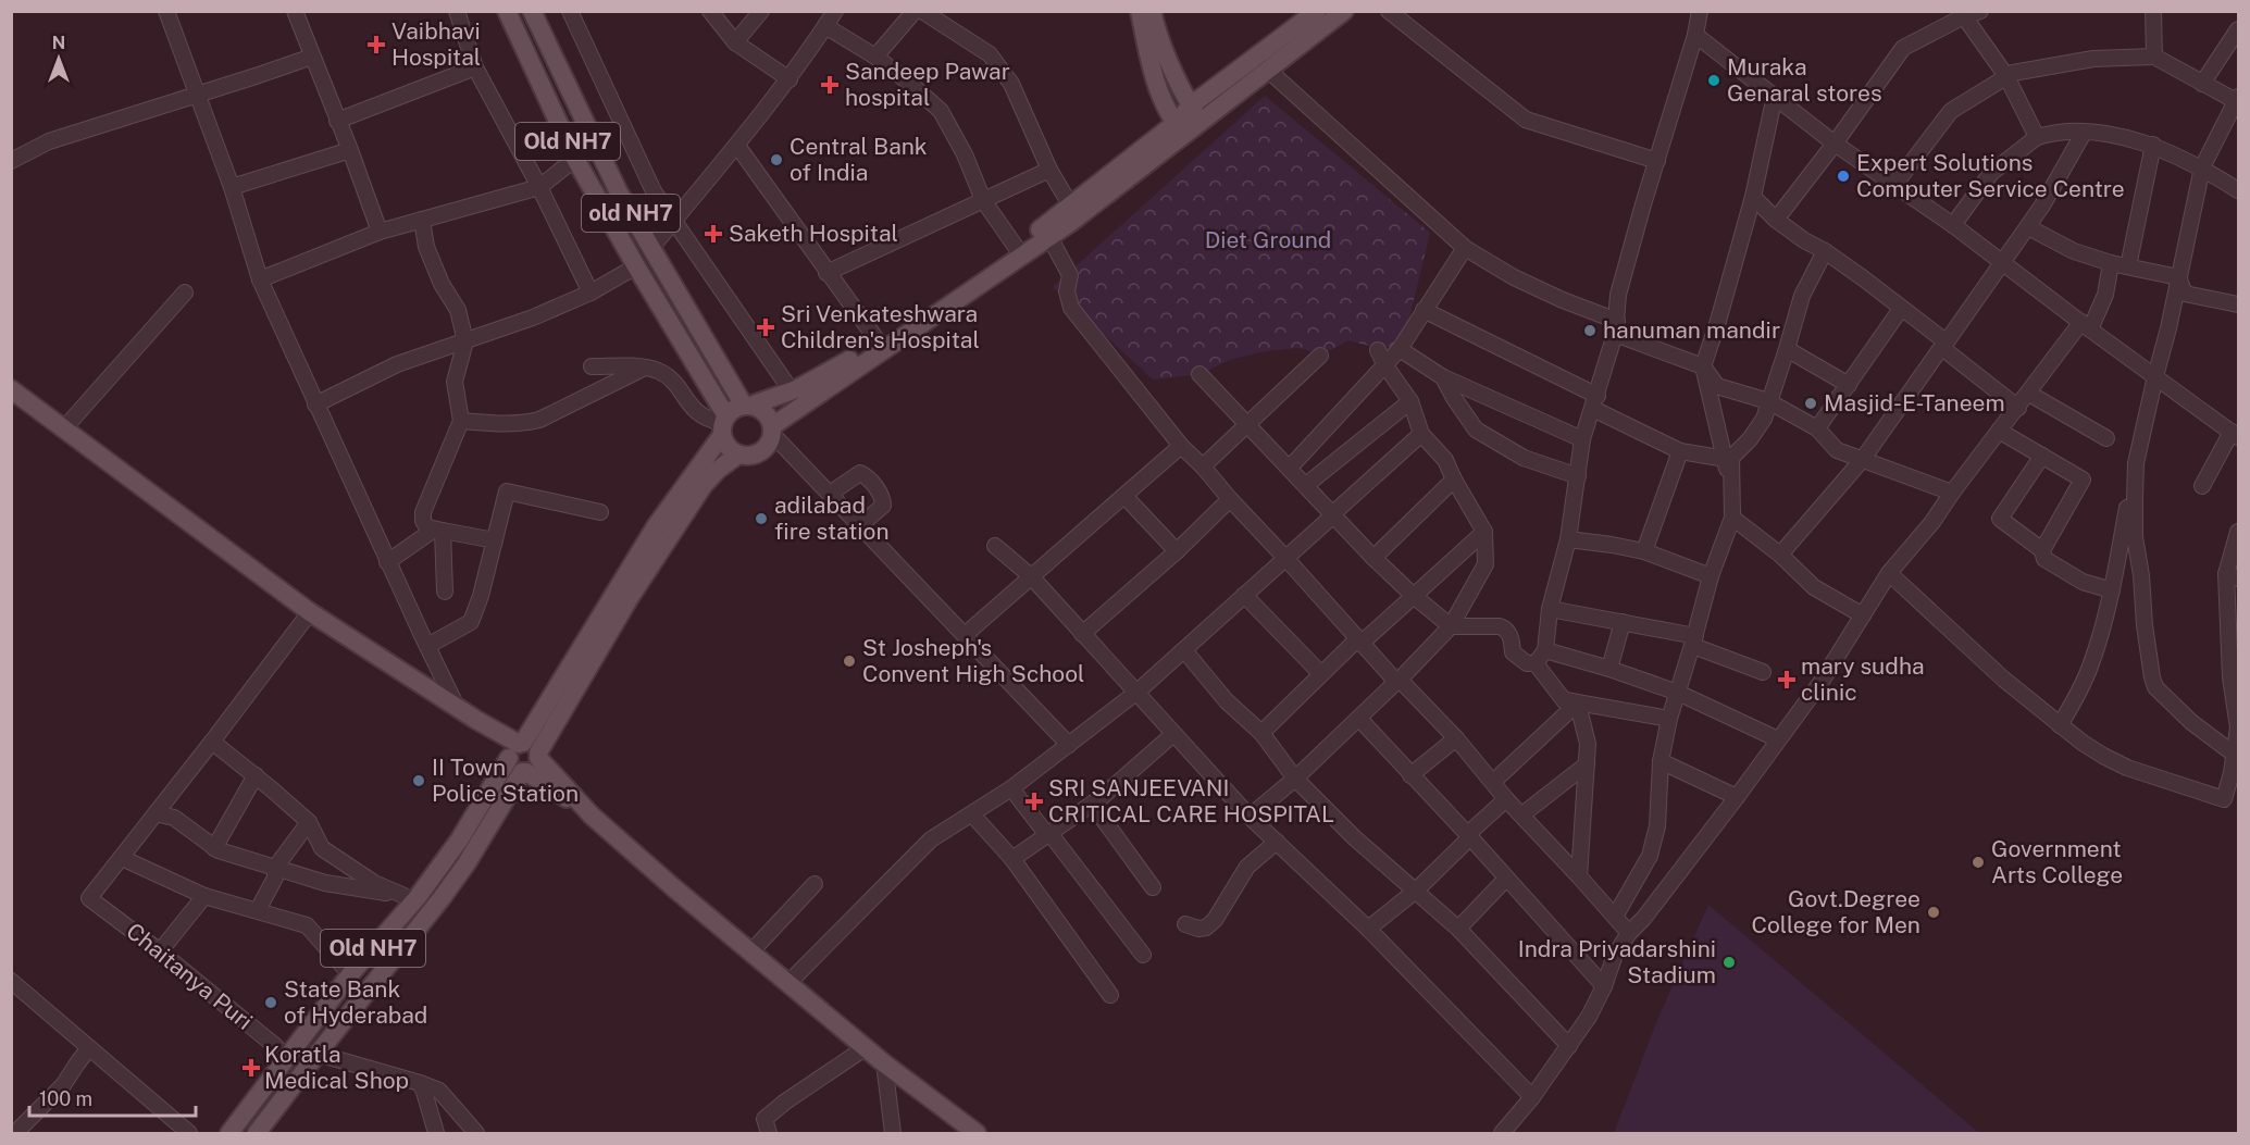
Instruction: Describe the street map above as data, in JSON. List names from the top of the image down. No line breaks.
{"streets":{"main road":["Old NH7","old NH7"],"street":["Chaitanya Puri"]},"crossings":[["Old NH7","old NH7"],["Old NH7","Chaitanya Puri"]],"parks":["Diet Ground"],"places":{"health":["Vaibhavi Hospital","Sandeep Pawar hospital","Saketh Hospital","Sri Venkateshwara Children's Hospital","mary sudha clinic","SRI SANJEEVANI CRITICAL CARE HOSPITAL","Koratla Medical Shop"],"other":["Muraka Genaral stores","Central Bank of India","Expert Solutions Computer Service Centre","hanuman mandir","Masjid-E-Taneem","adilabad fire station","St Josheph's Convent High School","II Town Police Station","Government Arts College","Govt.Degree College for Men","Indra Priyadarshini Stadium","State Bank of Hyderabad"]},"scale_bar":"100 m","north":"top"}
